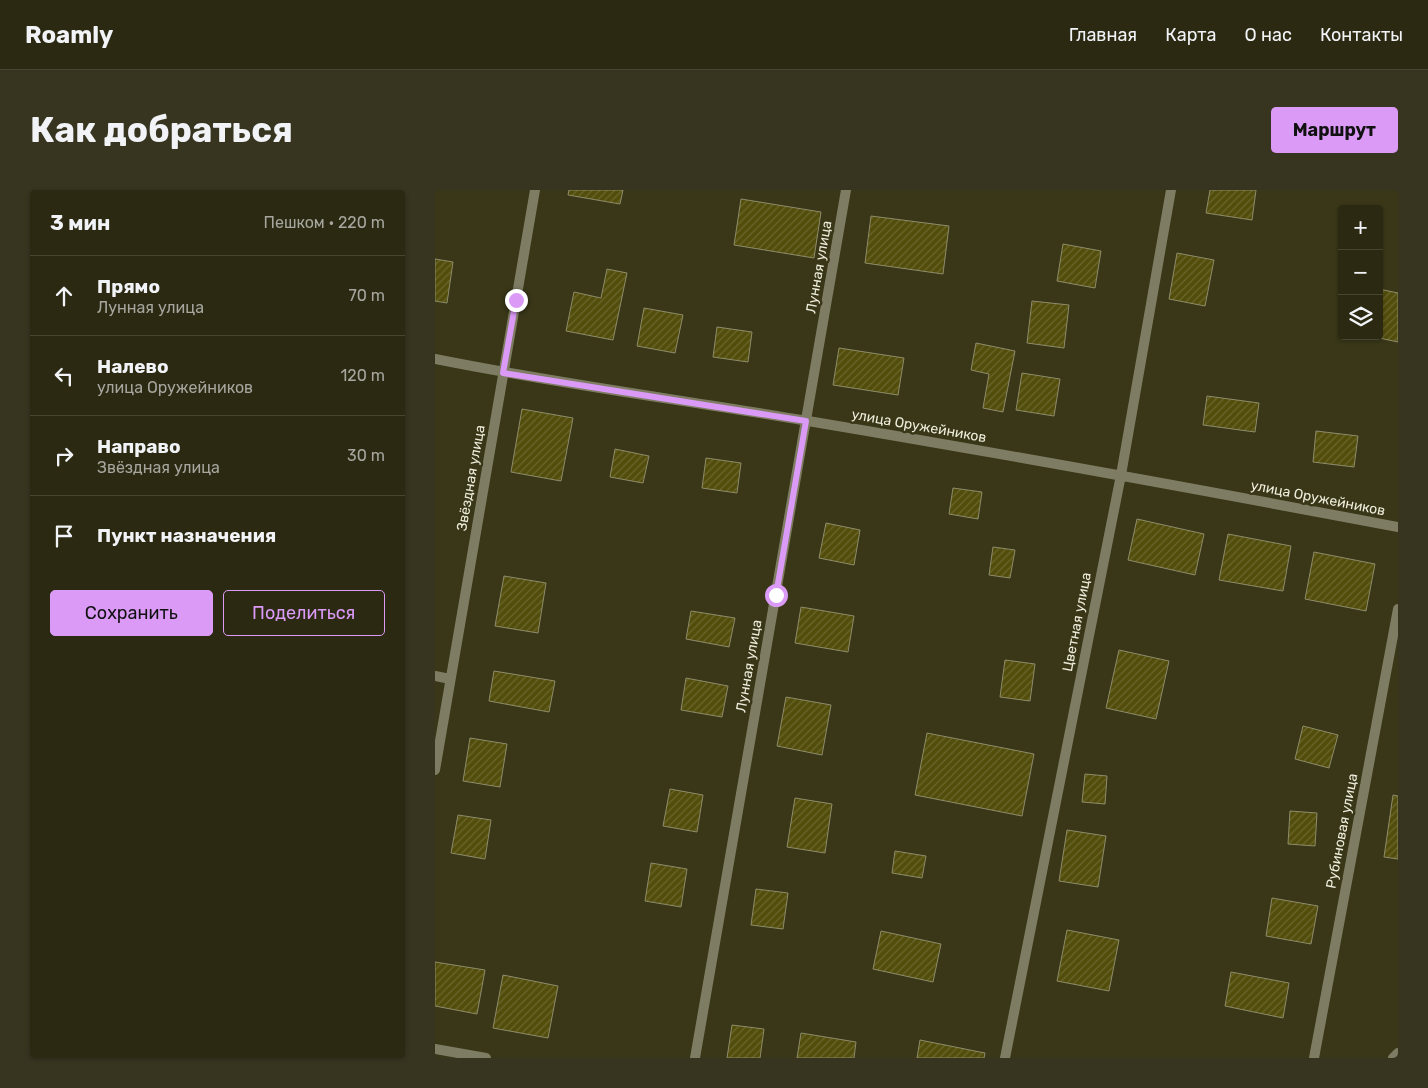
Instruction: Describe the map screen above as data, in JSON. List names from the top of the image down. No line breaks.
{"streets":{"street":["Лунная улица","улица Оружейников","Звёздная улица","Цветная улица","Рубиновая улица"]},"crossings":[["Лунная улица","улица Оружейников"],["улица Оружейников","Звёздная улица"],["улица Оружейников","Цветная улица"]],"page":{"header":"Roamly","nav":["Главная","Карта","О нас","Контакты"],"buttons":["Маршрут",["Сохранить","Поделиться"]],"title":"Как добраться","heading":["3 мин","Пешком · 220 m"],"map_buttons":["+","−"],"list":[["Прямо","Лунная улица","70 m"],["Налево","улица Оружейников","120 m"],["Направо","Звёздная улица","30 m"],"Пункт назначения"]}}
